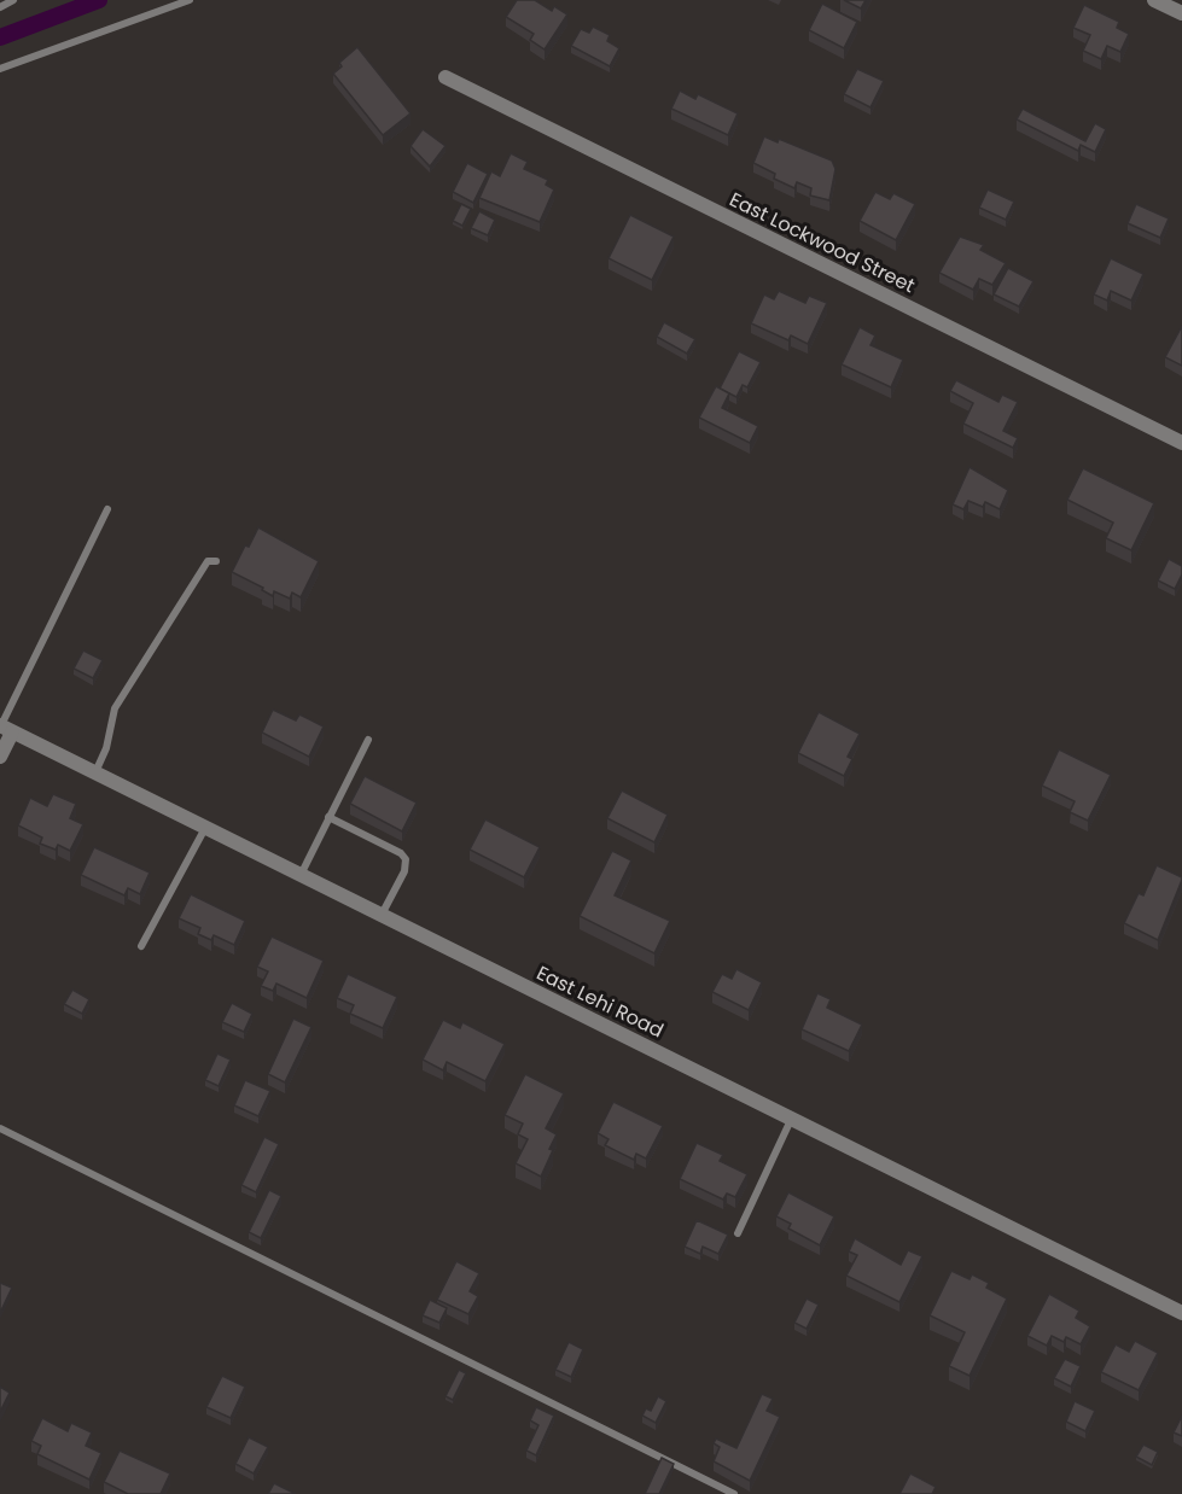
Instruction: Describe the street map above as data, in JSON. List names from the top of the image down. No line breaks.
{"streets":{"street":["East Lockwood Street","East Lehi Road"]}}
